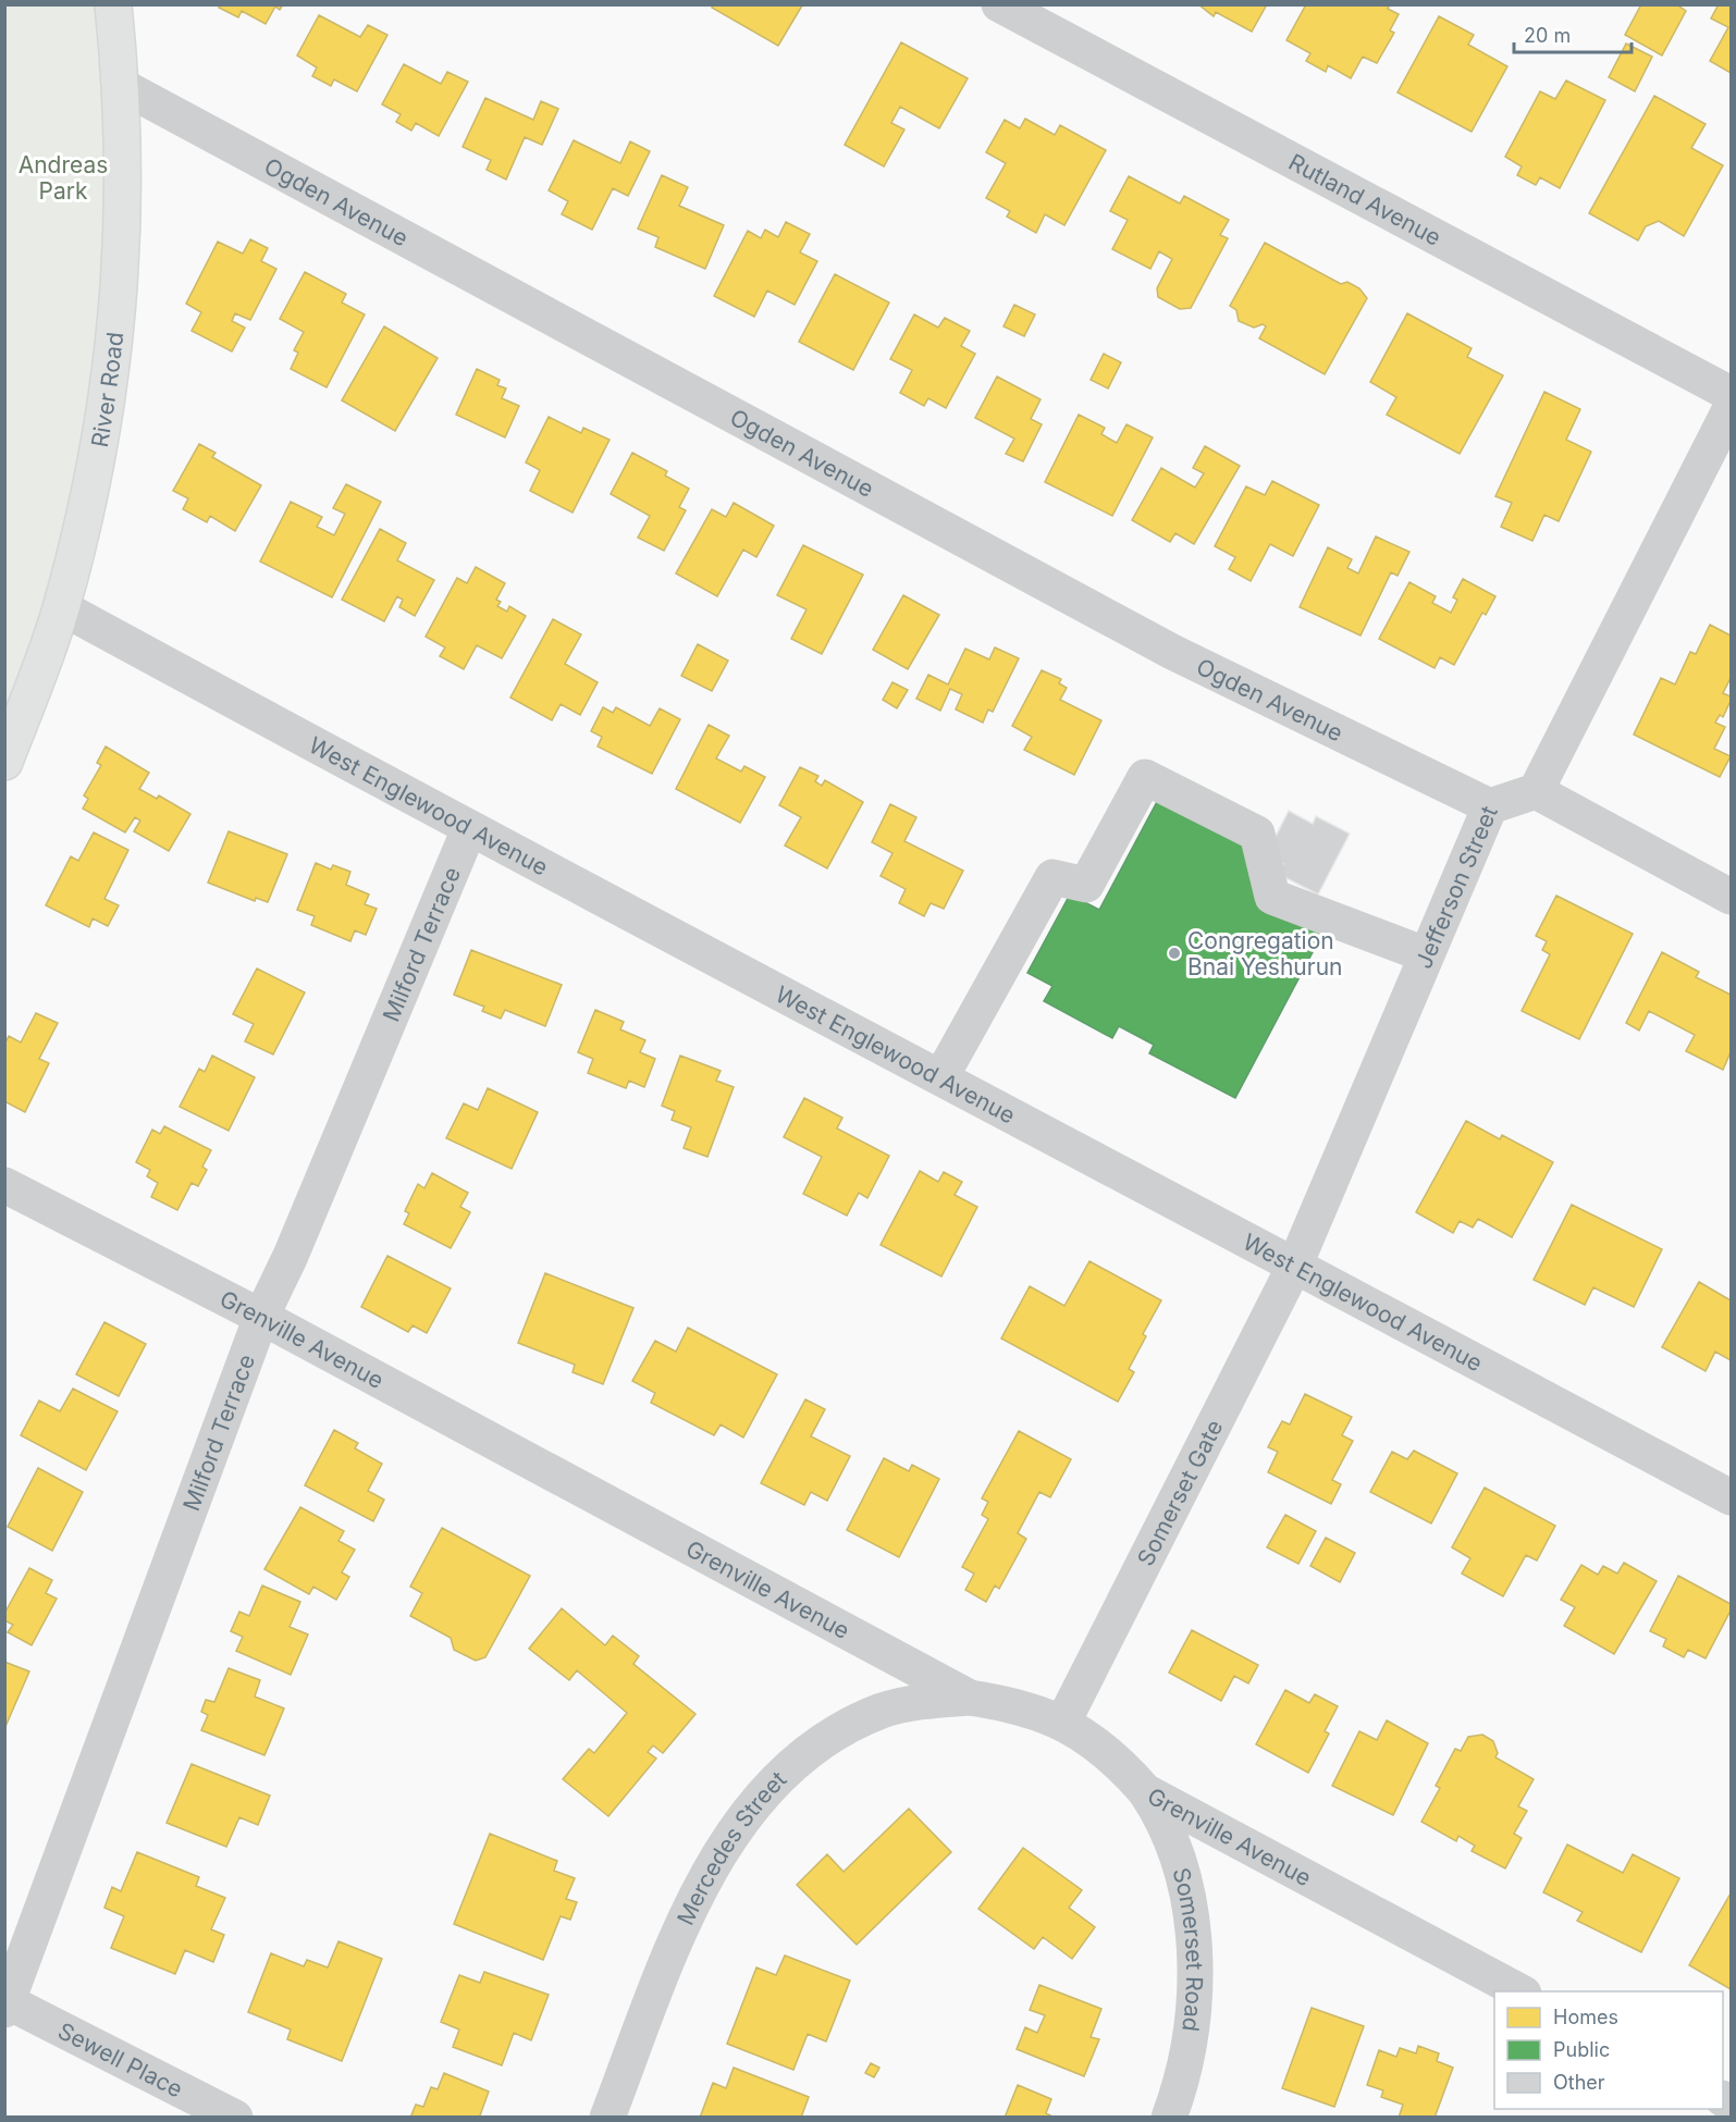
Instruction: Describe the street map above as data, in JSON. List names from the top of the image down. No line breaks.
{"streets":{"main road":["River Road"],"street":["Rutland Avenue","Ogden Avenue","West Englewood Avenue","Jefferson Street","Milford Terrace","Grenville Avenue","Somerset Gate","Mercedes Street","Somerset Road","Sewell Place"]},"crossings":[["Ogden Avenue","River Road"],["Ogden Avenue","Jefferson Street"],["River Road","West Englewood Avenue"],["West Englewood Avenue","Jefferson Street"],["West Englewood Avenue","Milford Terrace"],["West Englewood Avenue","Somerset Gate"],["Jefferson Street","Somerset Gate"],["Milford Terrace","Grenville Avenue"],["Milford Terrace","Sewell Place"],["Grenville Avenue","Somerset Gate"],["Grenville Avenue","Mercedes Street"],["Grenville Avenue","Somerset Road"]],"parks":["Andreas Park"],"places":["Congregation Bnai Yeshurun"],"legend":["Homes","Public","Other"],"scale_bar":"20 m"}
